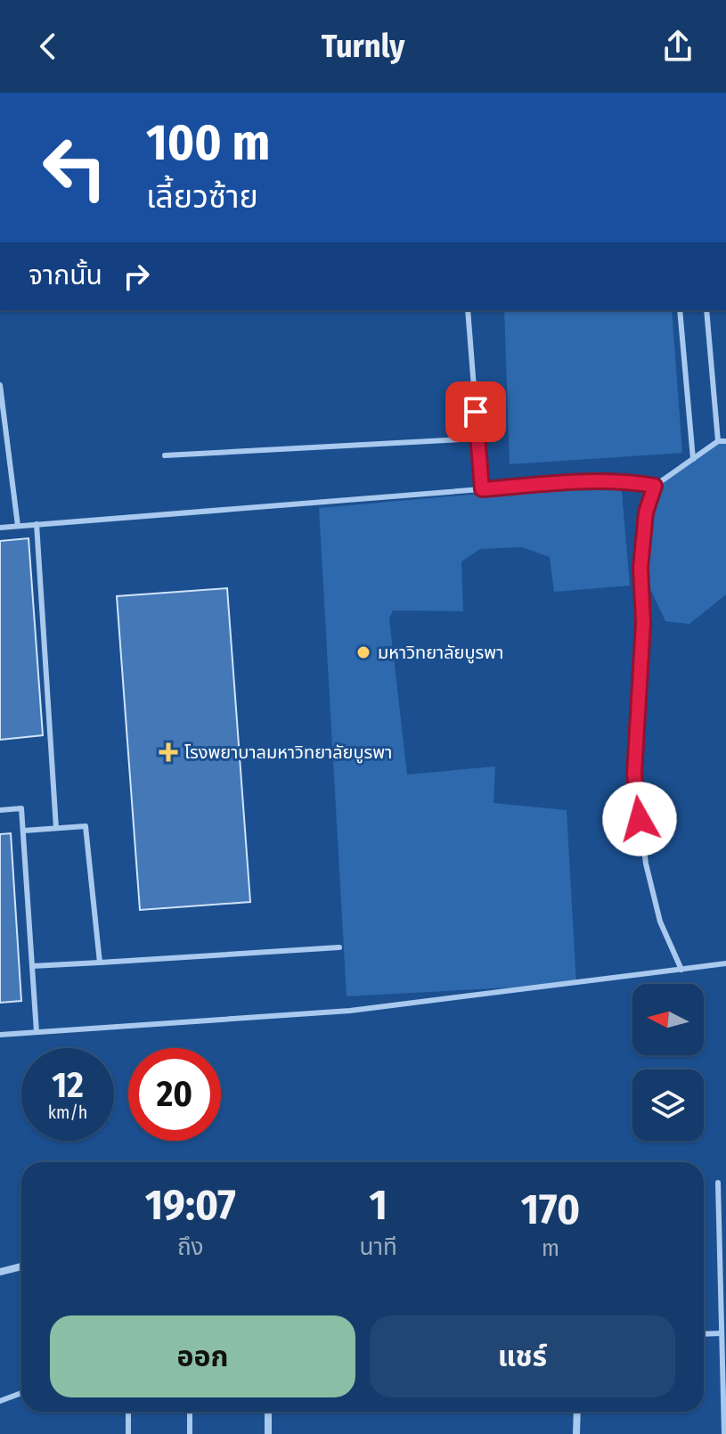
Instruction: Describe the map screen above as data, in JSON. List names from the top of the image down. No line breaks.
{"places":{"other":["มหาวิทยาลัยบูรพา"],"health":["โรงพยาบาลมหาวิทยาลัยบูรพา"]},"north":"left","page":{"header":"Turnly","turn":["100 m","เลี้ยวซ้าย"],"then":"จากนั้น","speed":"12 km/h","limit":"20","eta":["19:07","ถึง","1","นาที","170","m"],"buttons":["ออก","แชร์"]}}
